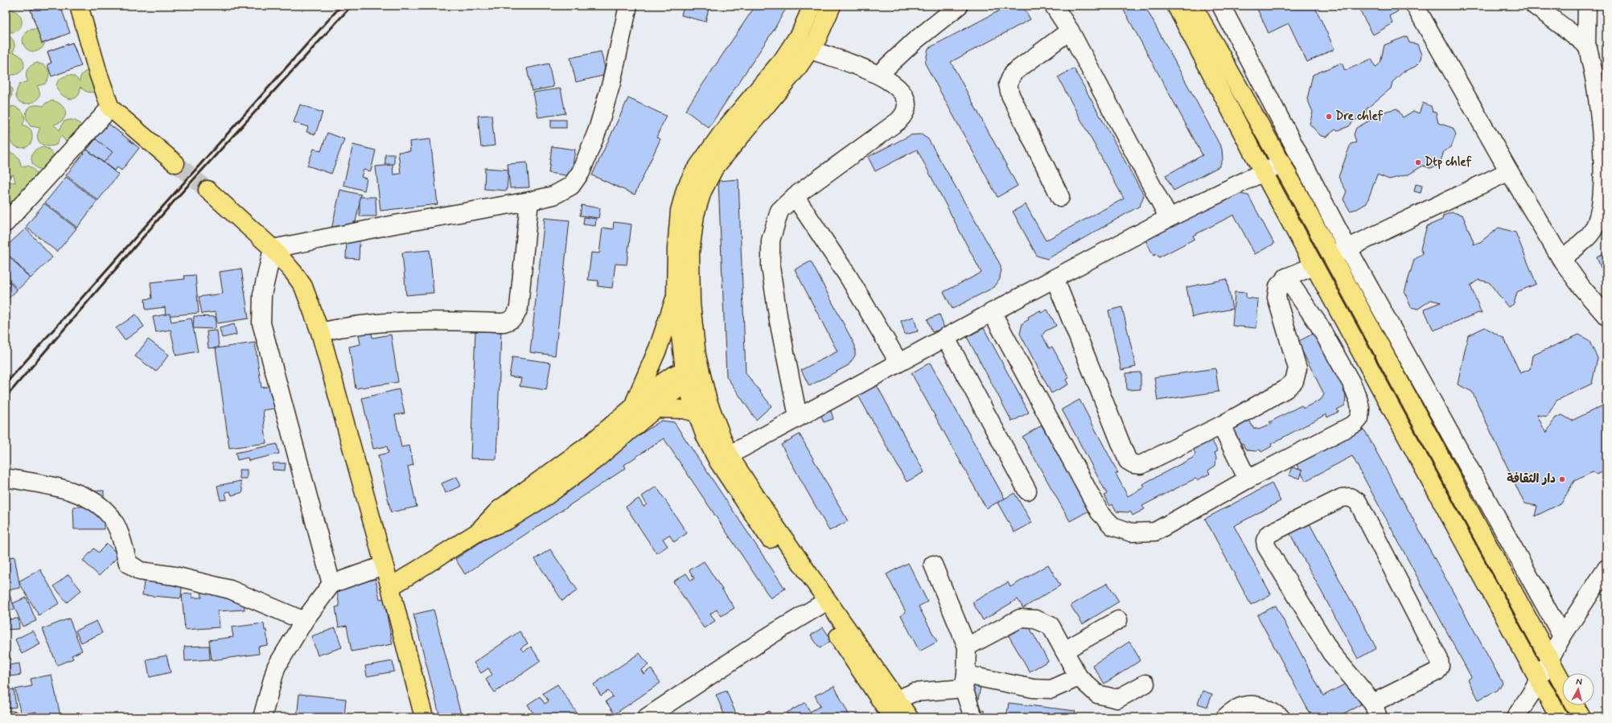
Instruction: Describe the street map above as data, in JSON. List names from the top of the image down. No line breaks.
{"places":["Dre chlef","Dtp chlef","دار الثقافة"],"north":"top"}
